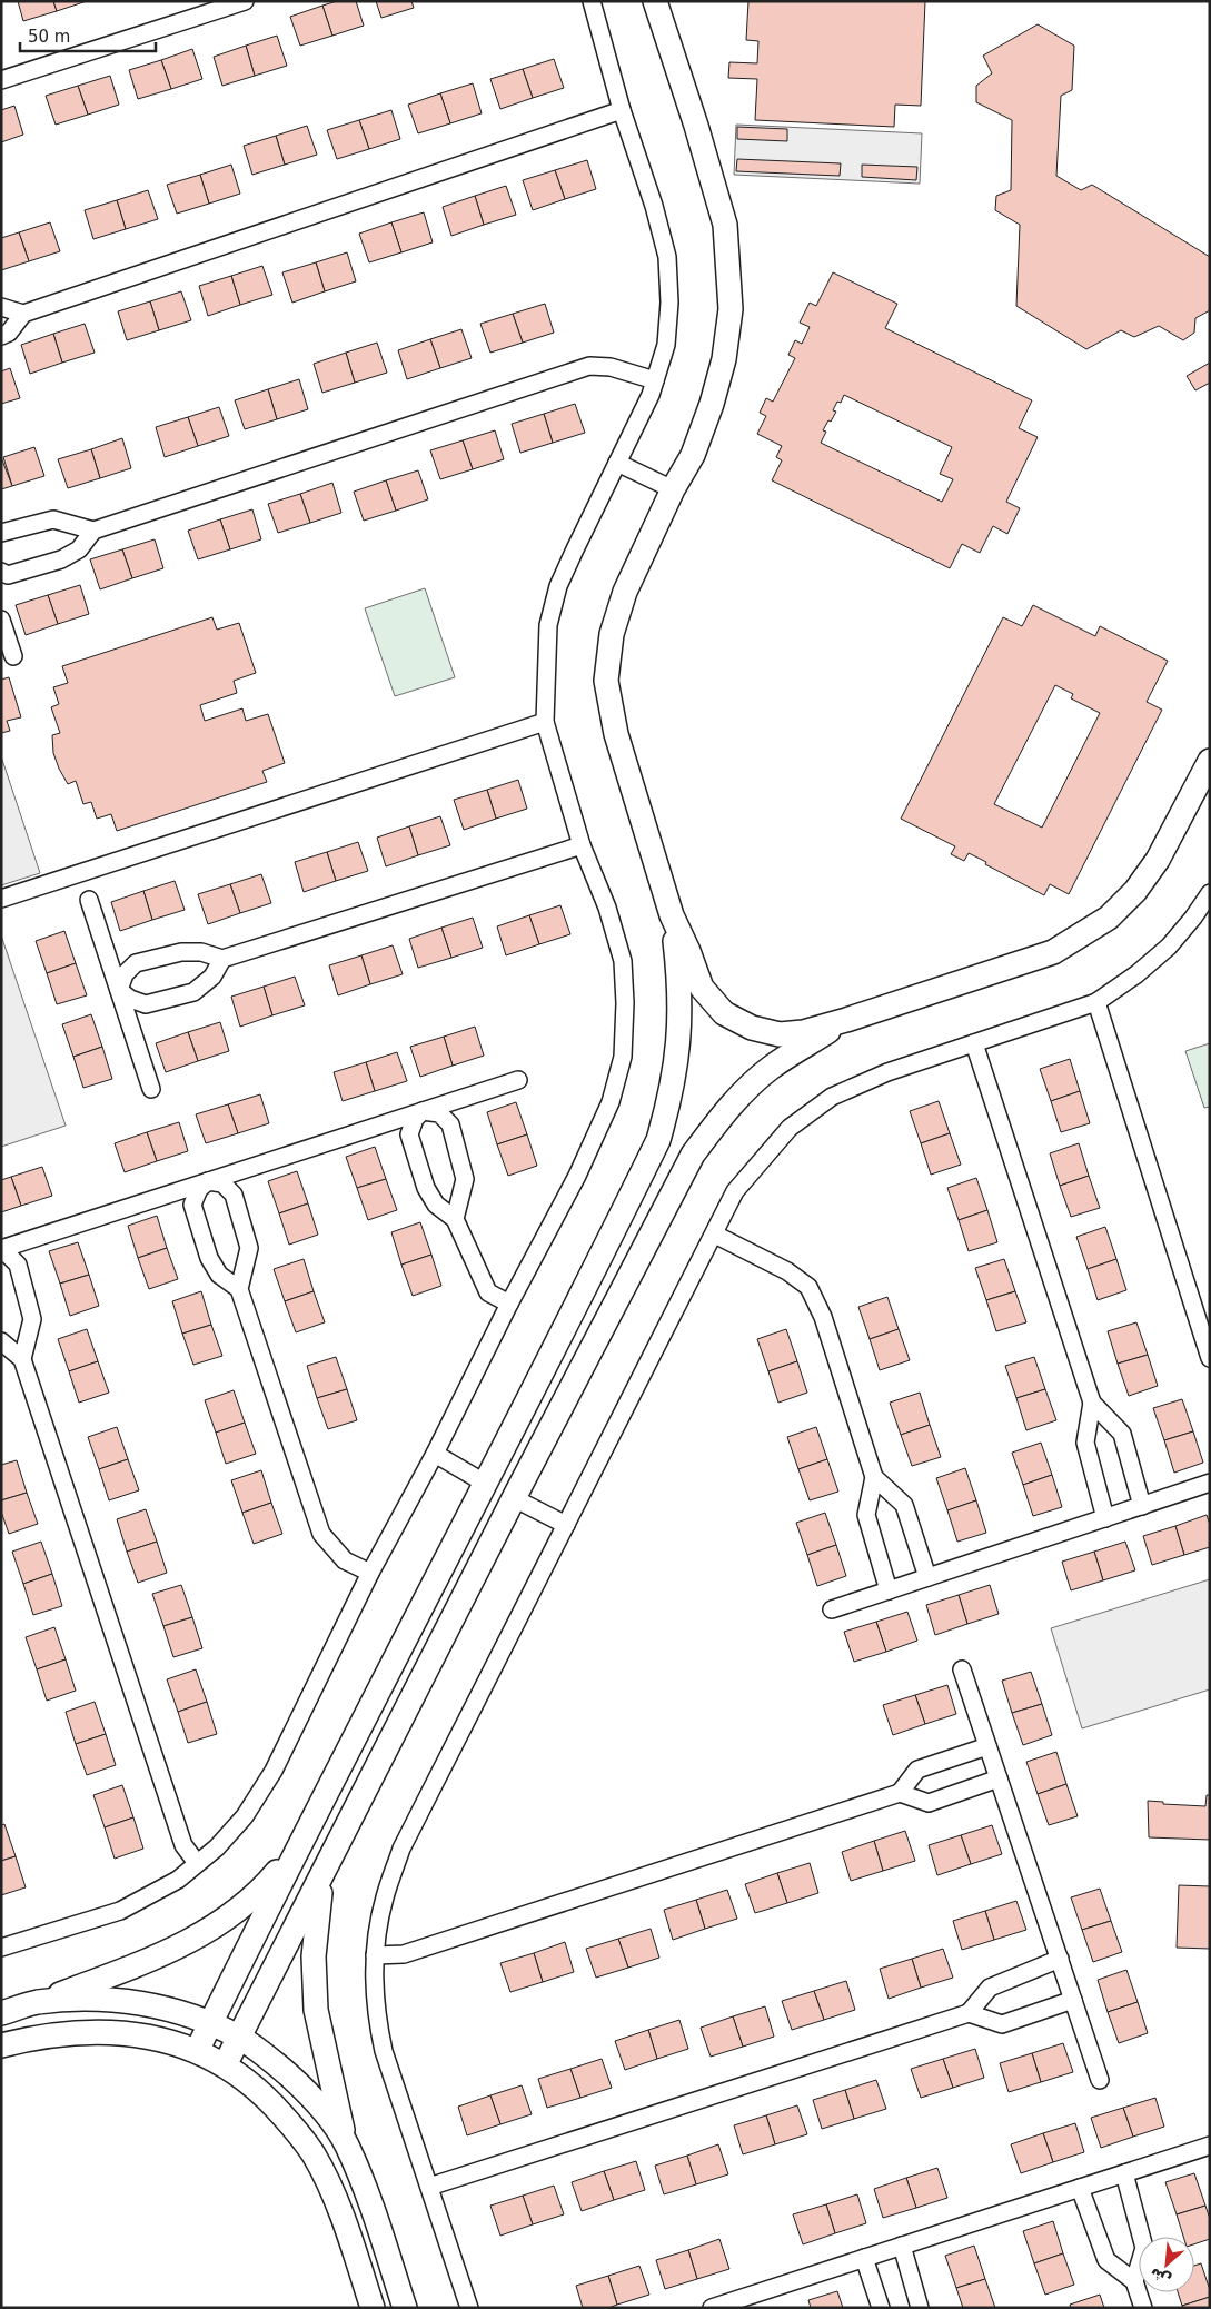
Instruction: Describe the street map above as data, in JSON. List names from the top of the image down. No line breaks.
{"scale_bar":"50 m","north":"bottom left"}
